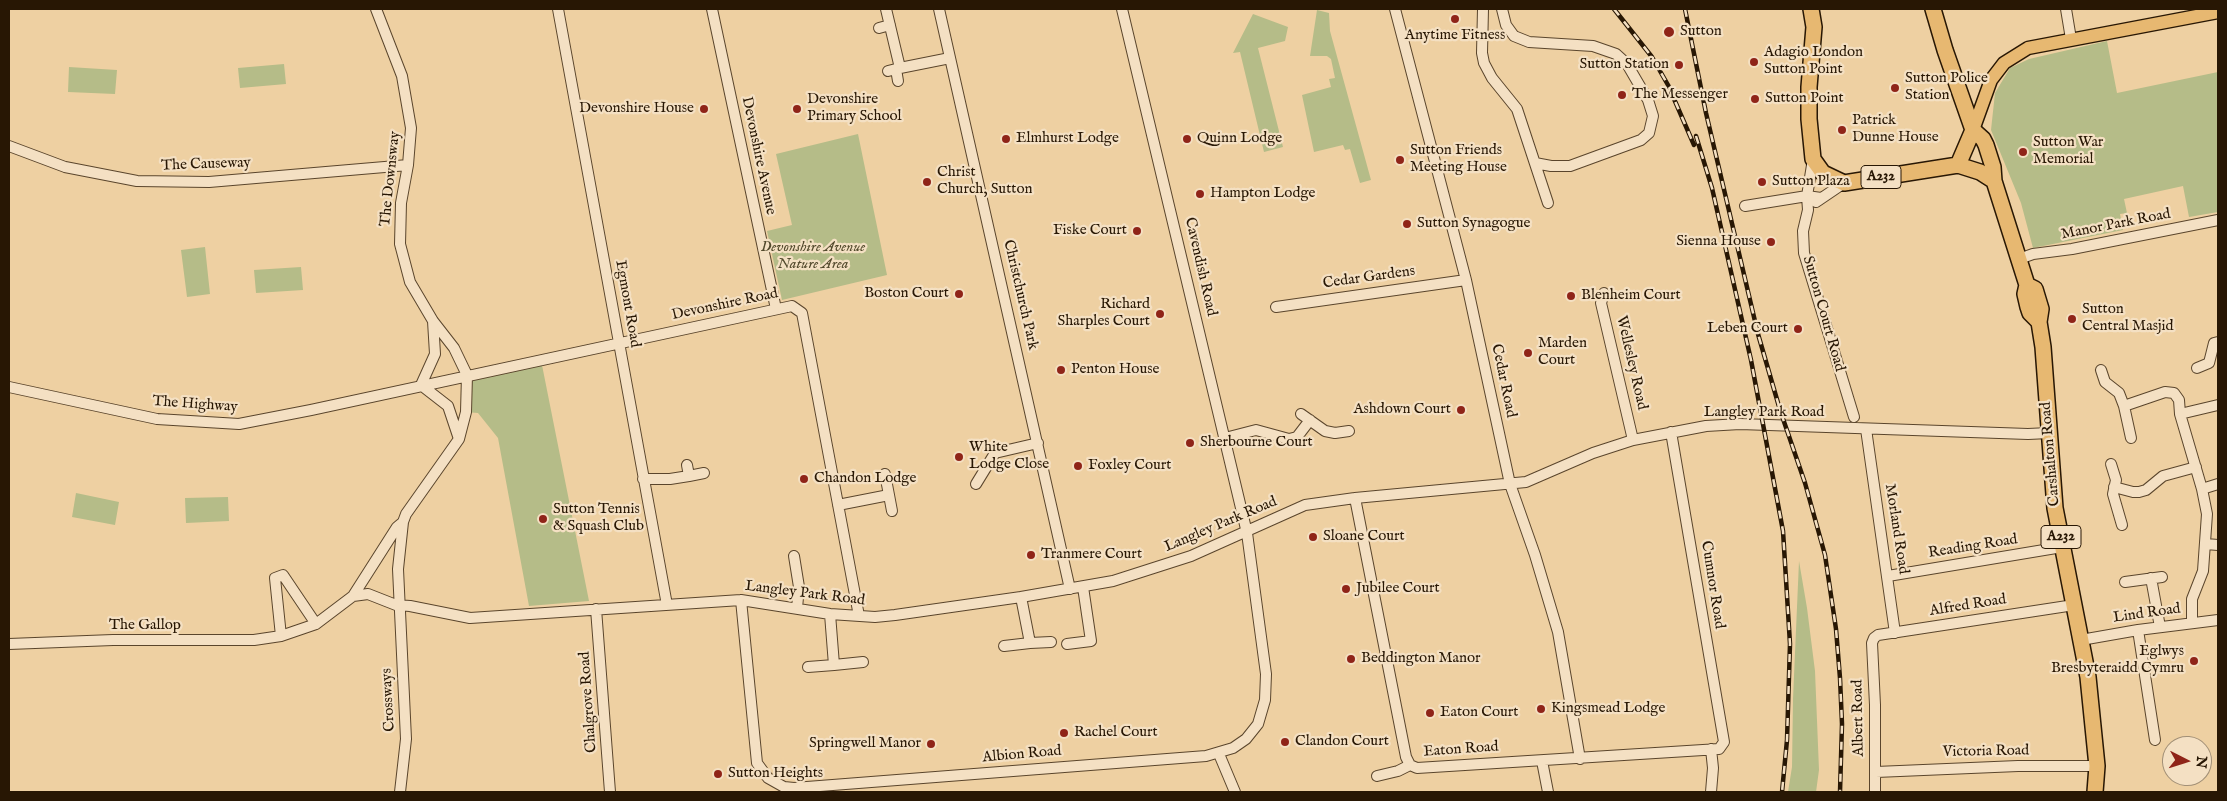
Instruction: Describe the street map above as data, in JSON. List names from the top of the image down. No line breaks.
{"streets":{"highway":["A232","Sutton Court Road","Carshalton Road"],"street":["Devonshire Avenue","The Causeway","The Downsway","Manor Park Road","Cavendish Road","Cedar Gardens","Christchurch Park","Egmont Road","Devonshire Road","Wellesley Road","Cedar Road","The Highway","Langley Park Road","Morland Road","Reading Road","Cumnor Road","Alfred Road","Lind Road","The Gallop","Crossways","Chalgrove Road","Albert Road","Eaton Road","Victoria Road","Albion Road"]},"crossings":[["Devonshire Avenue","Devonshire Road"],["The Causeway","The Downsway"],["A232","Sutton Court Road"],["A232","Carshalton Road"],["The Downsway","Devonshire Road"],["The Downsway","The Highway"],["The Downsway","The Gallop"],["Manor Park Road","Carshalton Road"],["Cavendish Road","Langley Park Road"],["Cavendish Road","Albion Road"],["Cedar Gardens","Cedar Road"],["Christchurch Park","Langley Park Road"],["Egmont Road","Devonshire Road"],["Egmont Road","Langley Park Road"],["Devonshire Road","The Highway"],["Devonshire Road","Langley Park Road"],["Devonshire Road","The Gallop"],["Wellesley Road","Langley Park Road"],["Cedar Road","Langley Park Road"],["Cedar Road","Eaton Road"],["The Highway","The Gallop"],["Langley Park Road","Carshalton Road"],["Langley Park Road","Morland Road"],["Langley Park Road","Cumnor Road"],["Langley Park Road","Crossways"],["Langley Park Road","Chalgrove Road"],["Langley Park Road","Eaton Road"],["Langley Park Road","Albion Road"],["Carshalton Road","Reading Road"],["Carshalton Road","Alfred Road"],["Carshalton Road","Lind Road"],["Carshalton Road","Victoria Road"],["Morland Road","Reading Road"],["Morland Road","Alfred Road"],["Cumnor Road","Eaton Road"],["Alfred Road","Albert Road"],["The Gallop","Crossways"],["Albert Road","Victoria Road"]],"parks":["Devonshire Avenue Nature Area"],"places":["Anytime Fitness","Sutton","Adagio London Sutton Point","Sutton Station","Sutton Police Station","The Messenger","Sutton Point","Devonshire House","Devonshire Primary School","Patrick Dunne House","Elmhurst Lodge","Quinn Lodge","Sutton War Memorial","Sutton Friends Meeting House","Christ Church, Sutton","Sutton Plaza","Hampton Lodge","Sutton Synagogue","Fiske Court","Sienna House","Boston Court","Blenheim Court","Richard Sharples Court","Sutton Central Masjid","Leben Court","Marden Court","Penton House","Ashdown Court","Sherbourne Court","White Lodge Close","Foxley Court","Chandon Lodge","Sutton Tennis & Squash Club","Sloane Court","Tranmere Court","Jubilee Court","Beddington Manor","Eglwys Bresbyteraidd Cymru","Kingsmead Lodge","Eaton Court","Rachel Court","Clandon Court","Springwell Manor","Sutton Heights"],"north":"right"}
